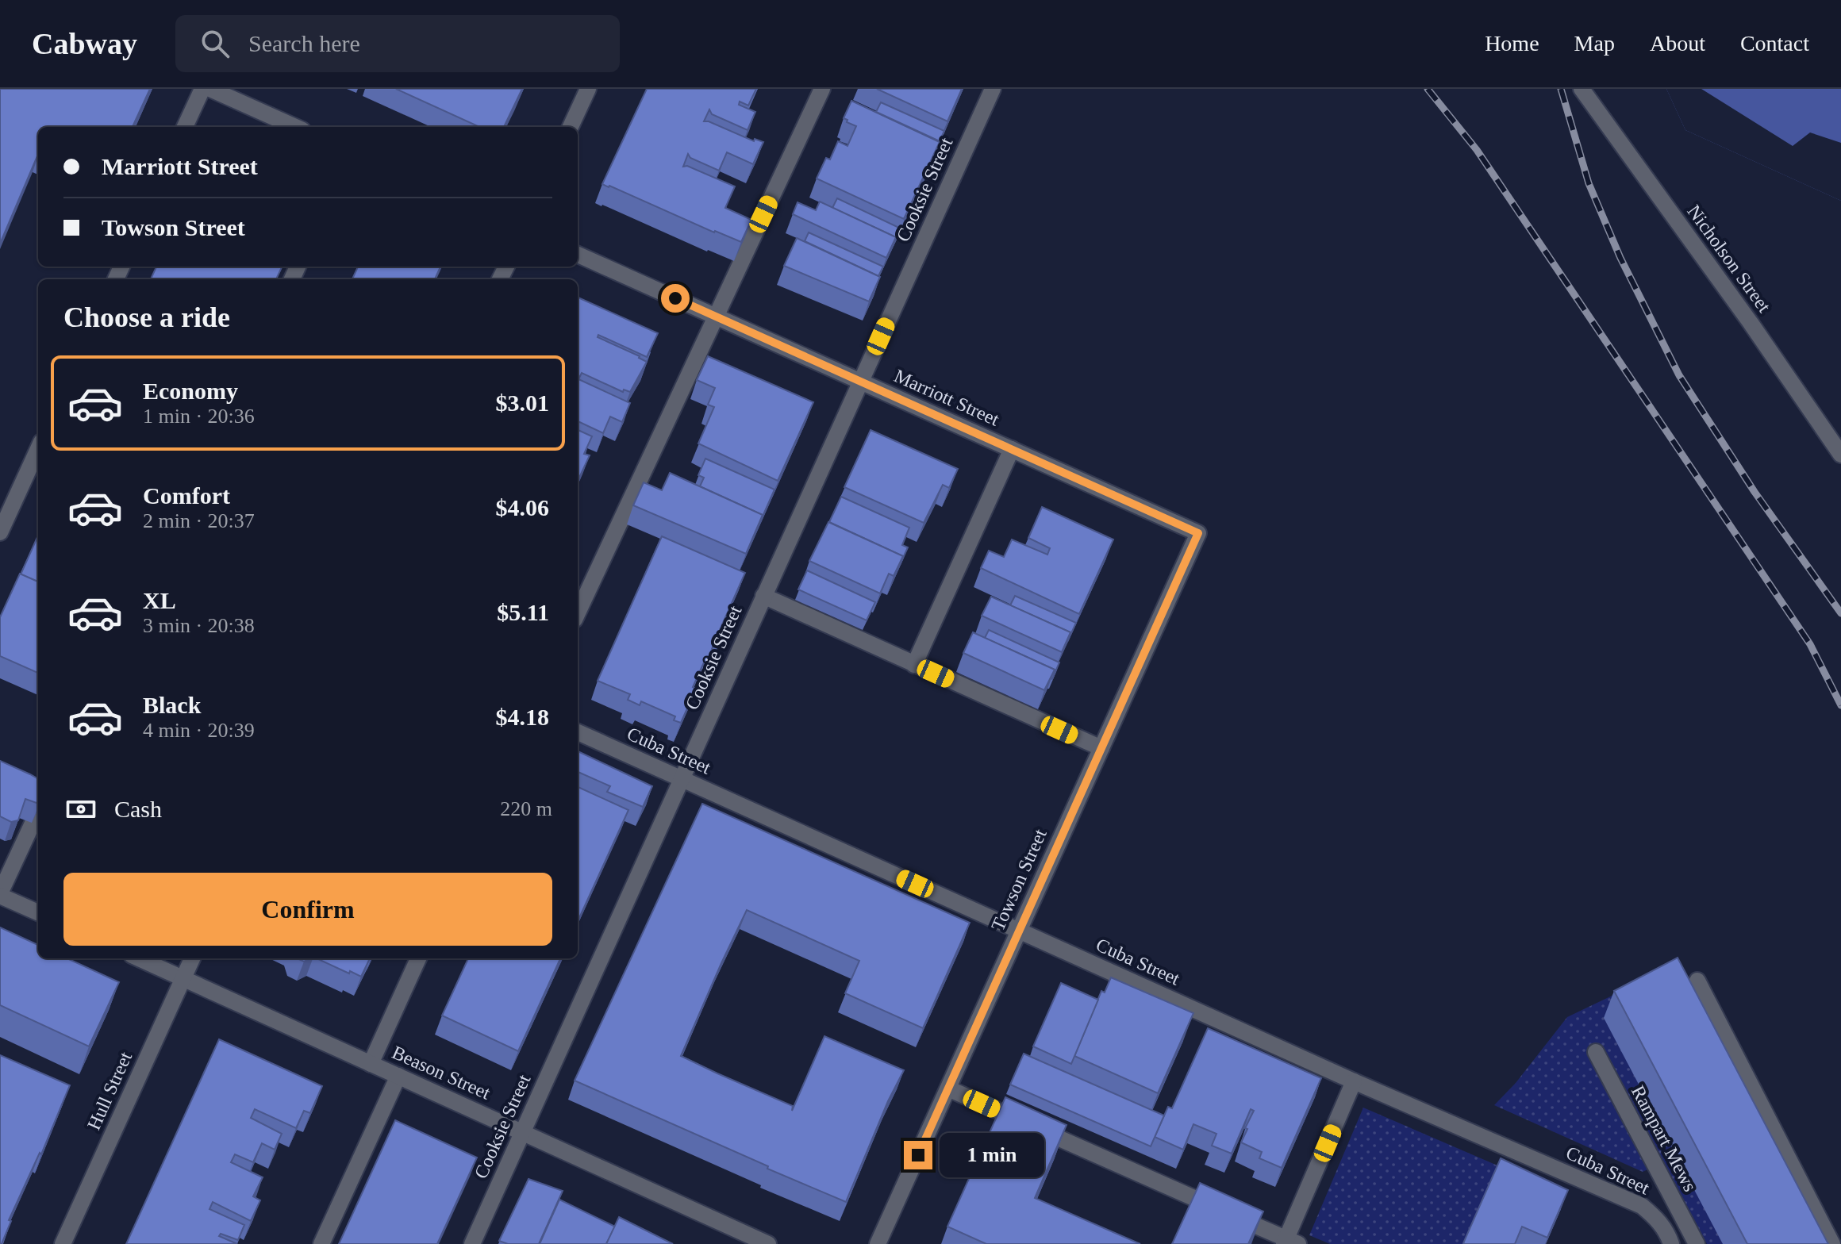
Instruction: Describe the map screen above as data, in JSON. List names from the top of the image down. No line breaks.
{"streets":{"street":["Cooksie Street","Nicholson Street","Marriott Street","Cuba Street","Towson Street","Beason Street","Hull Street","Rampart Mews"]},"crossings":[["Cooksie Street","Marriott Street"],["Cooksie Street","Cuba Street"],["Cooksie Street","Beason Street"],["Marriott Street","Towson Street"],["Cuba Street","Towson Street"],["Beason Street","Hull Street"]],"page":{"header":"Cabway","search":"Search here","nav":["Home","Map","About","Contact"],"banner":["Marriott Street","Towson Street"],"heading":"Choose a ride","list":[{"name":"Economy","note":"1 min · 20:36","value":"$3.01"},{"name":"Comfort","note":"2 min · 20:37","value":"$4.06"},{"name":"XL","note":"3 min · 20:38","value":"$5.11"},{"name":"Black","note":"4 min · 20:39","value":"$4.18"}],"pay":["Cash","220 m"],"buttons":"Confirm","bubble":"1 min"}}
